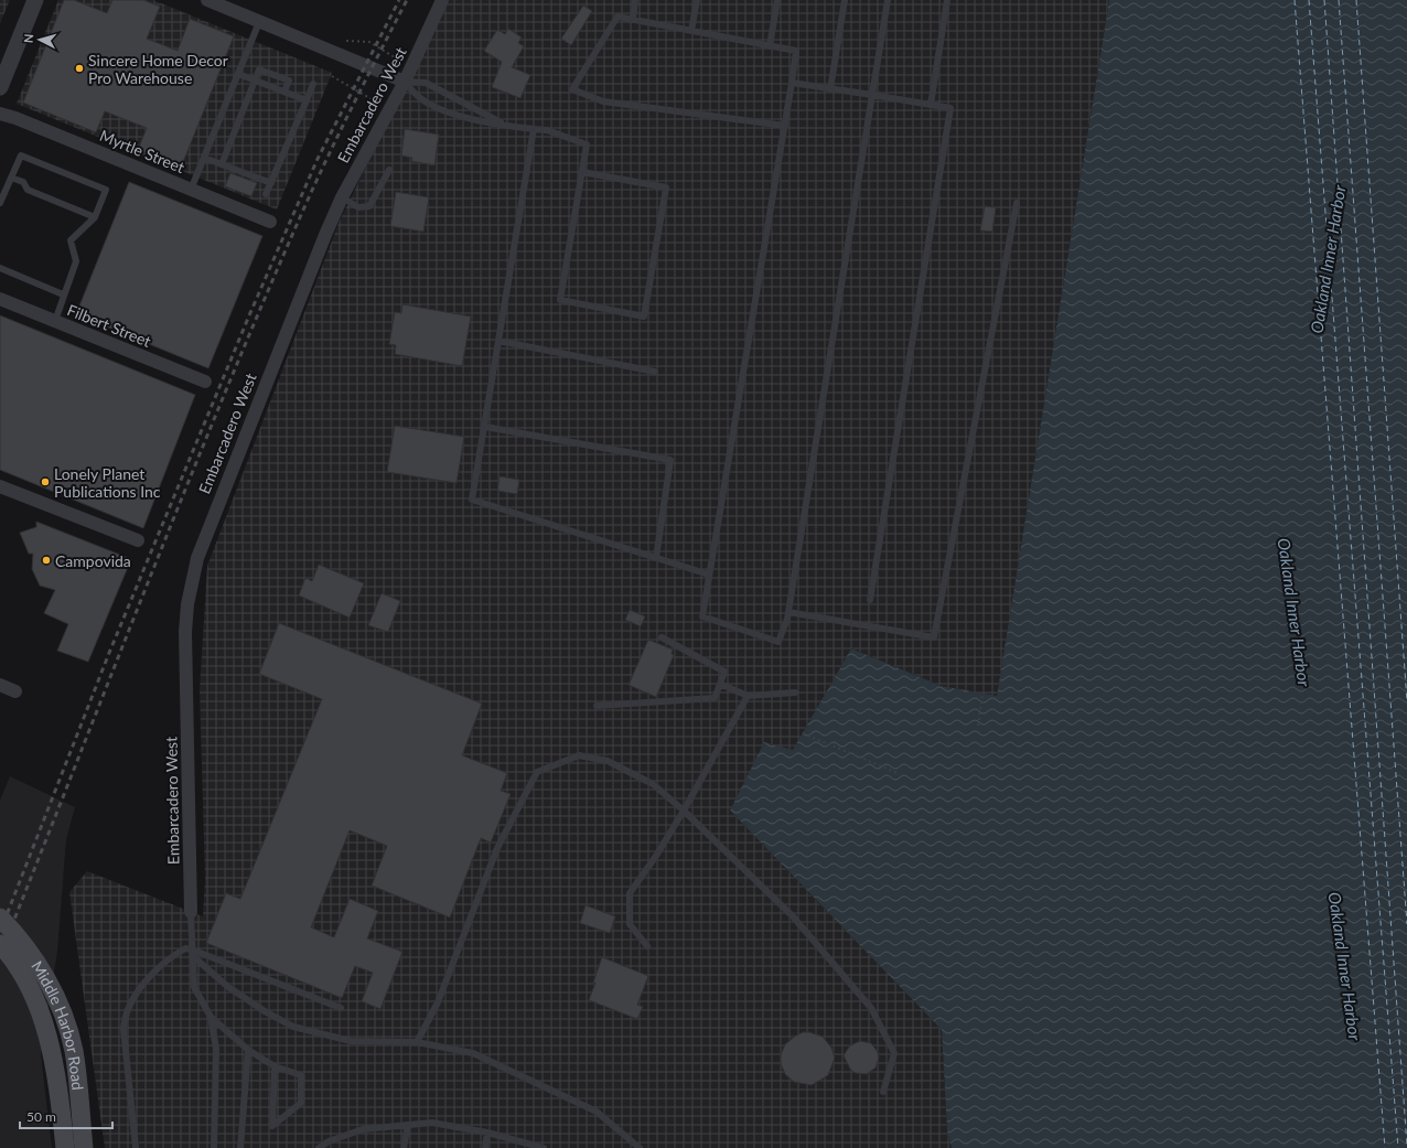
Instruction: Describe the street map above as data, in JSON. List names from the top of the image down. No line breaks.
{"streets":{"main road":["Middle Harbor Road"],"street":["Embarcadero West","Myrtle Street","Filbert Street"]},"water":["Oakland Inner Harbor"],"places":["Sincere Home Decor Pro Warehouse","Lonely Planet Publications Inc","Campovida"],"scale_bar":"50 m","north":"left"}
